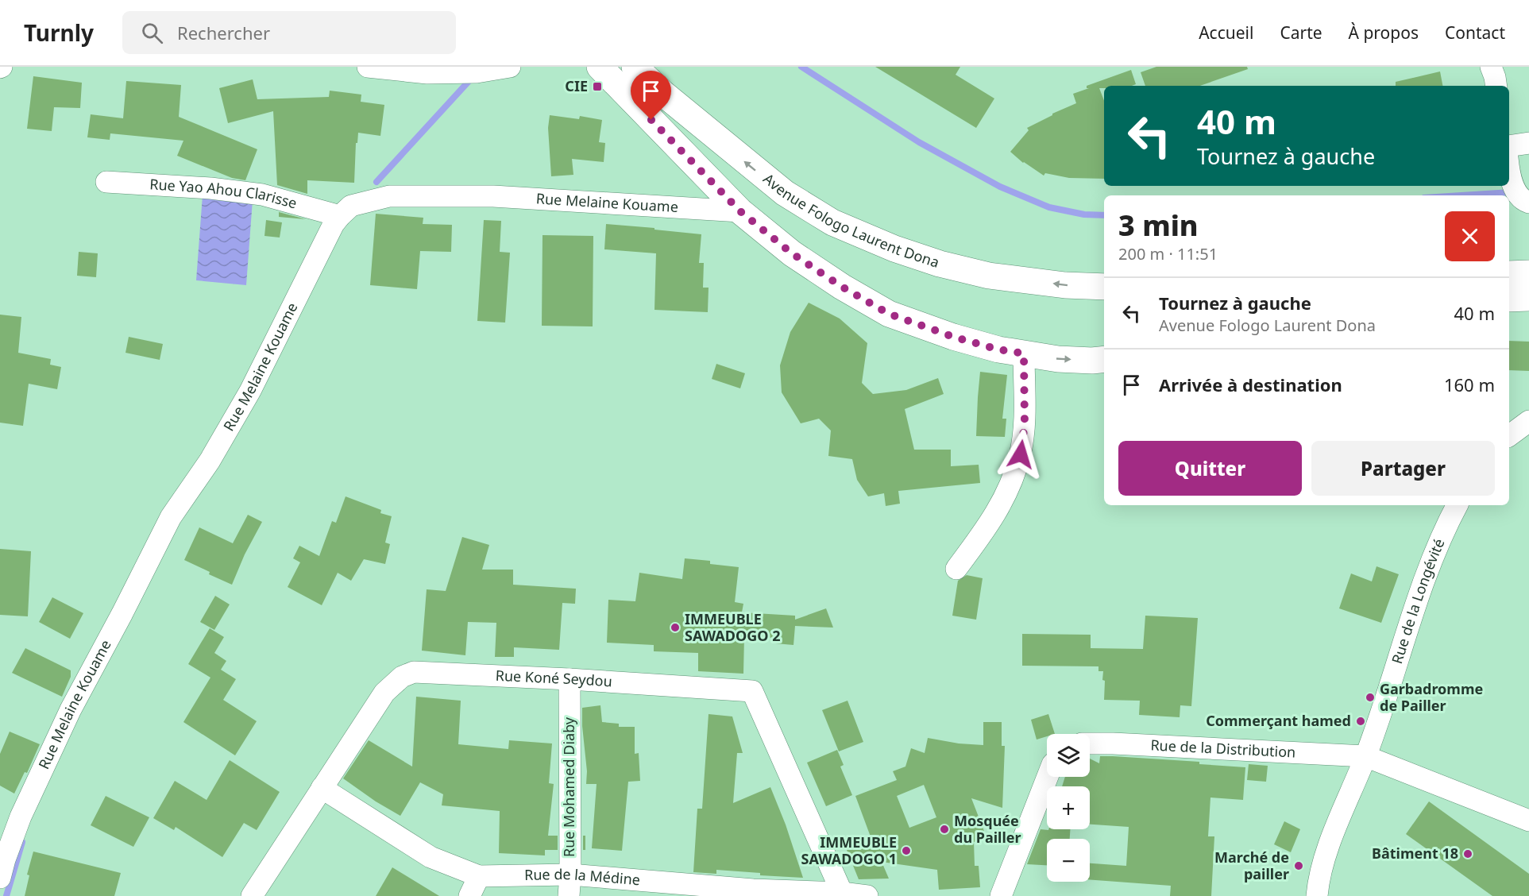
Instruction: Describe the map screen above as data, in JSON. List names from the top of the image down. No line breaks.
{"streets":{"main road":["Avenue Fologo Laurent Dona"],"street":["Rue Yao Ahou Clarisse","Rue Melaine Kouame","Rue de la Longévité","Rue Koné Seydou","Rue de la Distribution","Rue Mohamed Diaby","Rue de la Médine"]},"crossings":[["Rue Yao Ahou Clarisse","Rue Melaine Kouame"],["Rue de la Longévité","Rue de la Distribution"],["Rue Koné Seydou","Rue Mohamed Diaby"],["Rue Koné Seydou","Rue de la Médine"],["Rue Mohamed Diaby","Rue de la Médine"]],"places":{"transit":["CIE"],"other":["IMMEUBLE SAWADOGO 2","Garbadromme de Pailler","Commerçant hamed","Mosquée du Pailler","IMMEUBLE SAWADOGO 1","Bâtiment 18","Marché de pailler"]},"page":{"header":"Turnly","search":"Rechercher","nav":["Accueil","Carte","À propos","Contact"],"turn":["40 m","Tournez à gauche"],"heading":["3 min","200 m · 11:51"],"list":[{"name":"Tournez à gauche","note":"Avenue Fologo Laurent Dona","value":"40 m"},{"name":"Arrivée à destination","value":"160 m"}],"buttons":["Quitter","Partager"],"map_buttons":["+","−"]}}
